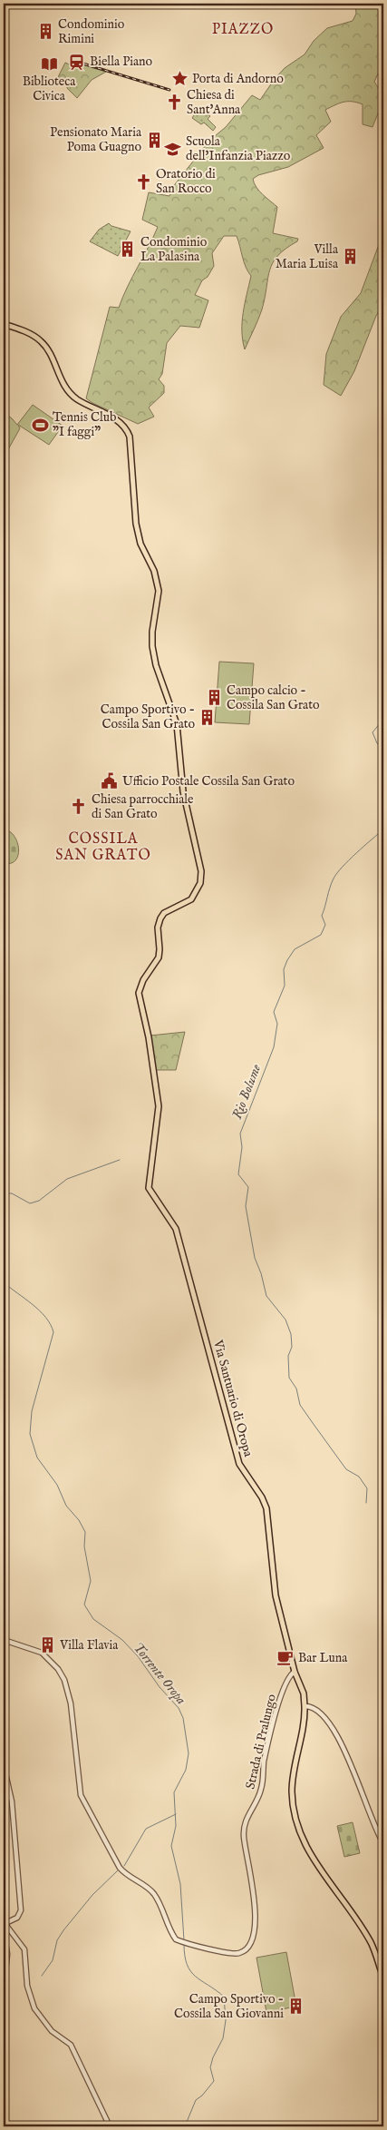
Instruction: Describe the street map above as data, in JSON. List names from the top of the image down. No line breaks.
{"streets":{"main road":["Via Santuario di Oropa"],"street":["Strada di Pralungo"]},"crossings":[["Via Santuario di Oropa","Strada di Pralungo"]],"districts":["PIAZZO","COSSILA SAN GRATO"],"water":["Rio Bolume","Torrente Oropa"],"places":{"building":["Condominio Rimini","Pensionato Maria Poma Guagno","Condominio La Palasina","Villa Maria Luisa","Campo calcio - Cossila San Grato","Campo Sportivo - Cossila San Grato","Villa Flavia","Campo Sportivo - Cossila San Giovanni"],"station":["Biella Piano"],"library":["Biblioteca Civica"],"place":["Porta di Andorno"],"church":["Chiesa di Sant'Anna","Oratorio di San Rocco","Chiesa parrocchiale di San Grato"],"school or university":["Scuola dell'Infanzia Piazzo"],"sports":["Tennis Club \"I faggi\""],"public building":["Ufficio Postale Cossila San Grato"],"cafe":["Bar Luna"]}}
